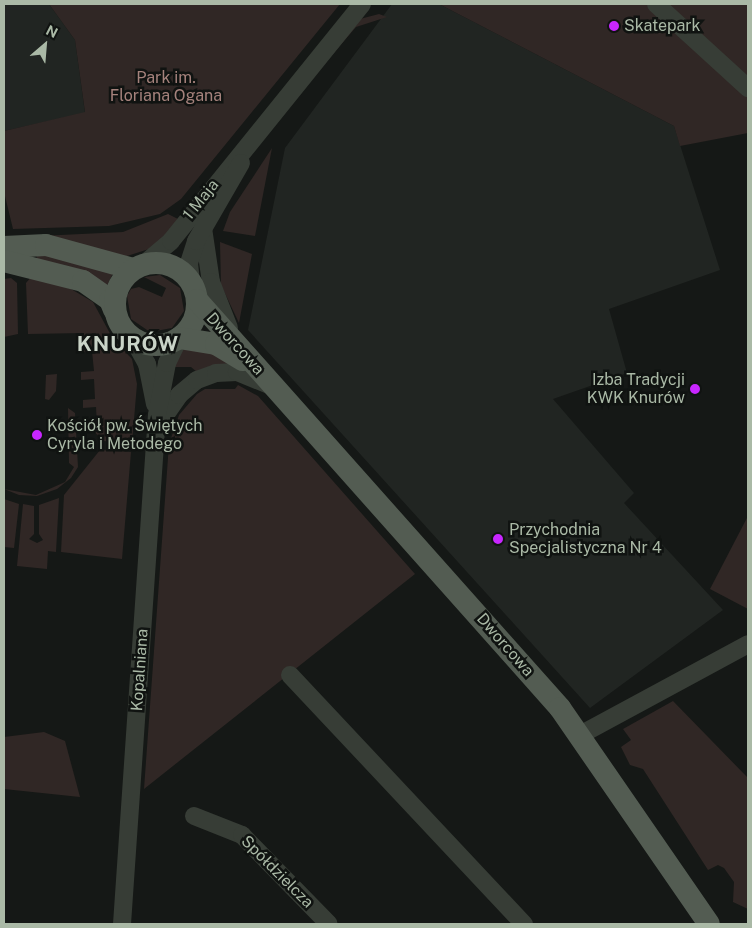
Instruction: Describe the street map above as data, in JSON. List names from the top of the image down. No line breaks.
{"streets":{"main road":["Dworcowa"],"street":["1 Maja","Kopalniana","Spółdzielcza"]},"crossings":[["1 Maja","Dworcowa"],["1 Maja","Kopalniana"],["Dworcowa","Kopalniana"]],"districts":["KNURÓW"],"parks":["Park im. Floriana Ogana"],"places":["Skatepark","Izba Tradycji KWK Knurów","Kościół pw. Świętych Cyryla i Metodego","Przychodnia Specjalistyczna Nr 4"],"north":"top right"}
